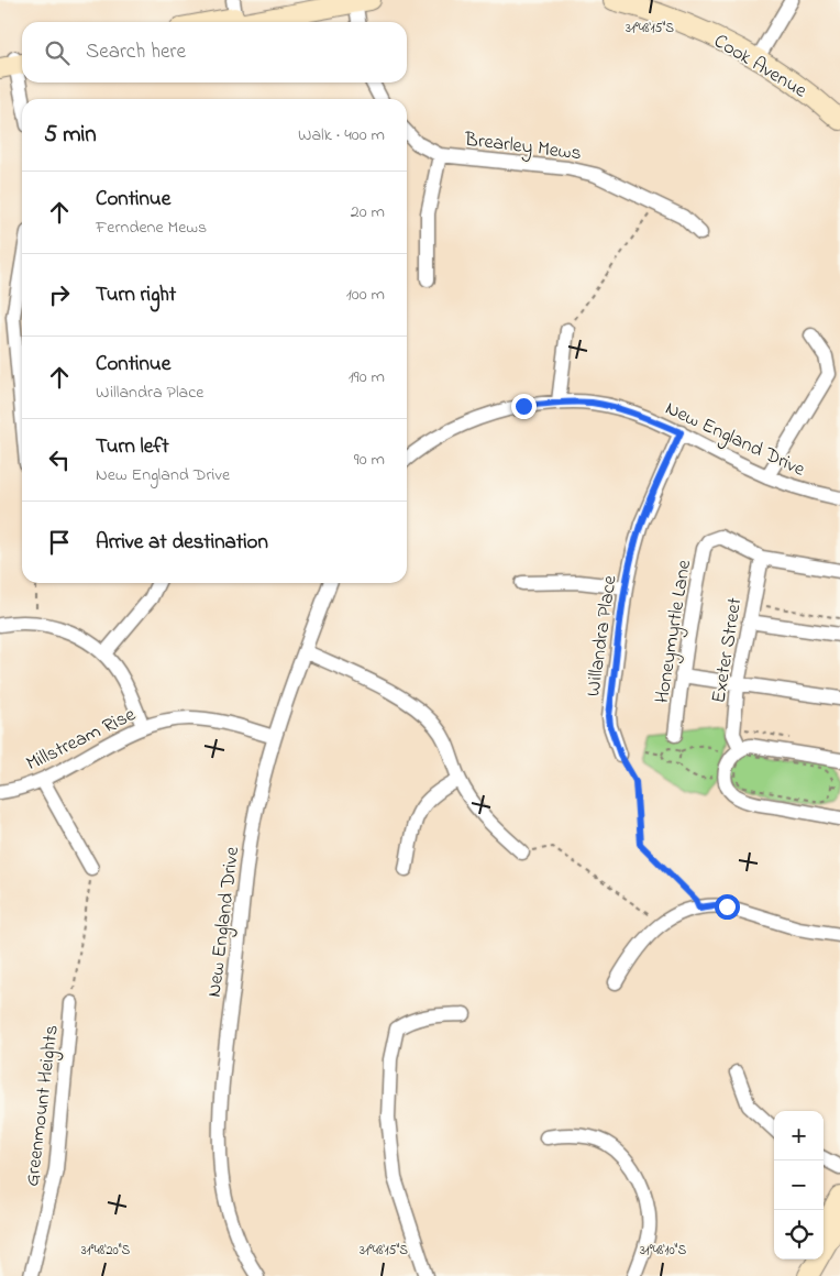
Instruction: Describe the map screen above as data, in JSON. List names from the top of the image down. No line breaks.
{"streets":{"street":["Cook Avenue","Brearley Mews","New England Drive","Honeymyrtle Lane","Willandra Place","Exeter Street","Millstream Rise","Greenmount Heights"]},"crossings":[["New England Drive","Willandra Place"],["New England Drive","Millstream Rise"],["Honeymyrtle Lane","Exeter Street"]],"page":{"search":"Search here","heading":["5 min","Walk · 400 m"],"list":[["Continue","Ferndene Mews","20 m"],["Turn right","100 m"],["Continue","Willandra Place","190 m"],["Turn left","New England Drive","90 m"],"Arrive at destination"],"map_buttons":["+","−"]},"coordinates":["31°48'15\"S","31°48'20\"S","31°48'10\"S"]}
